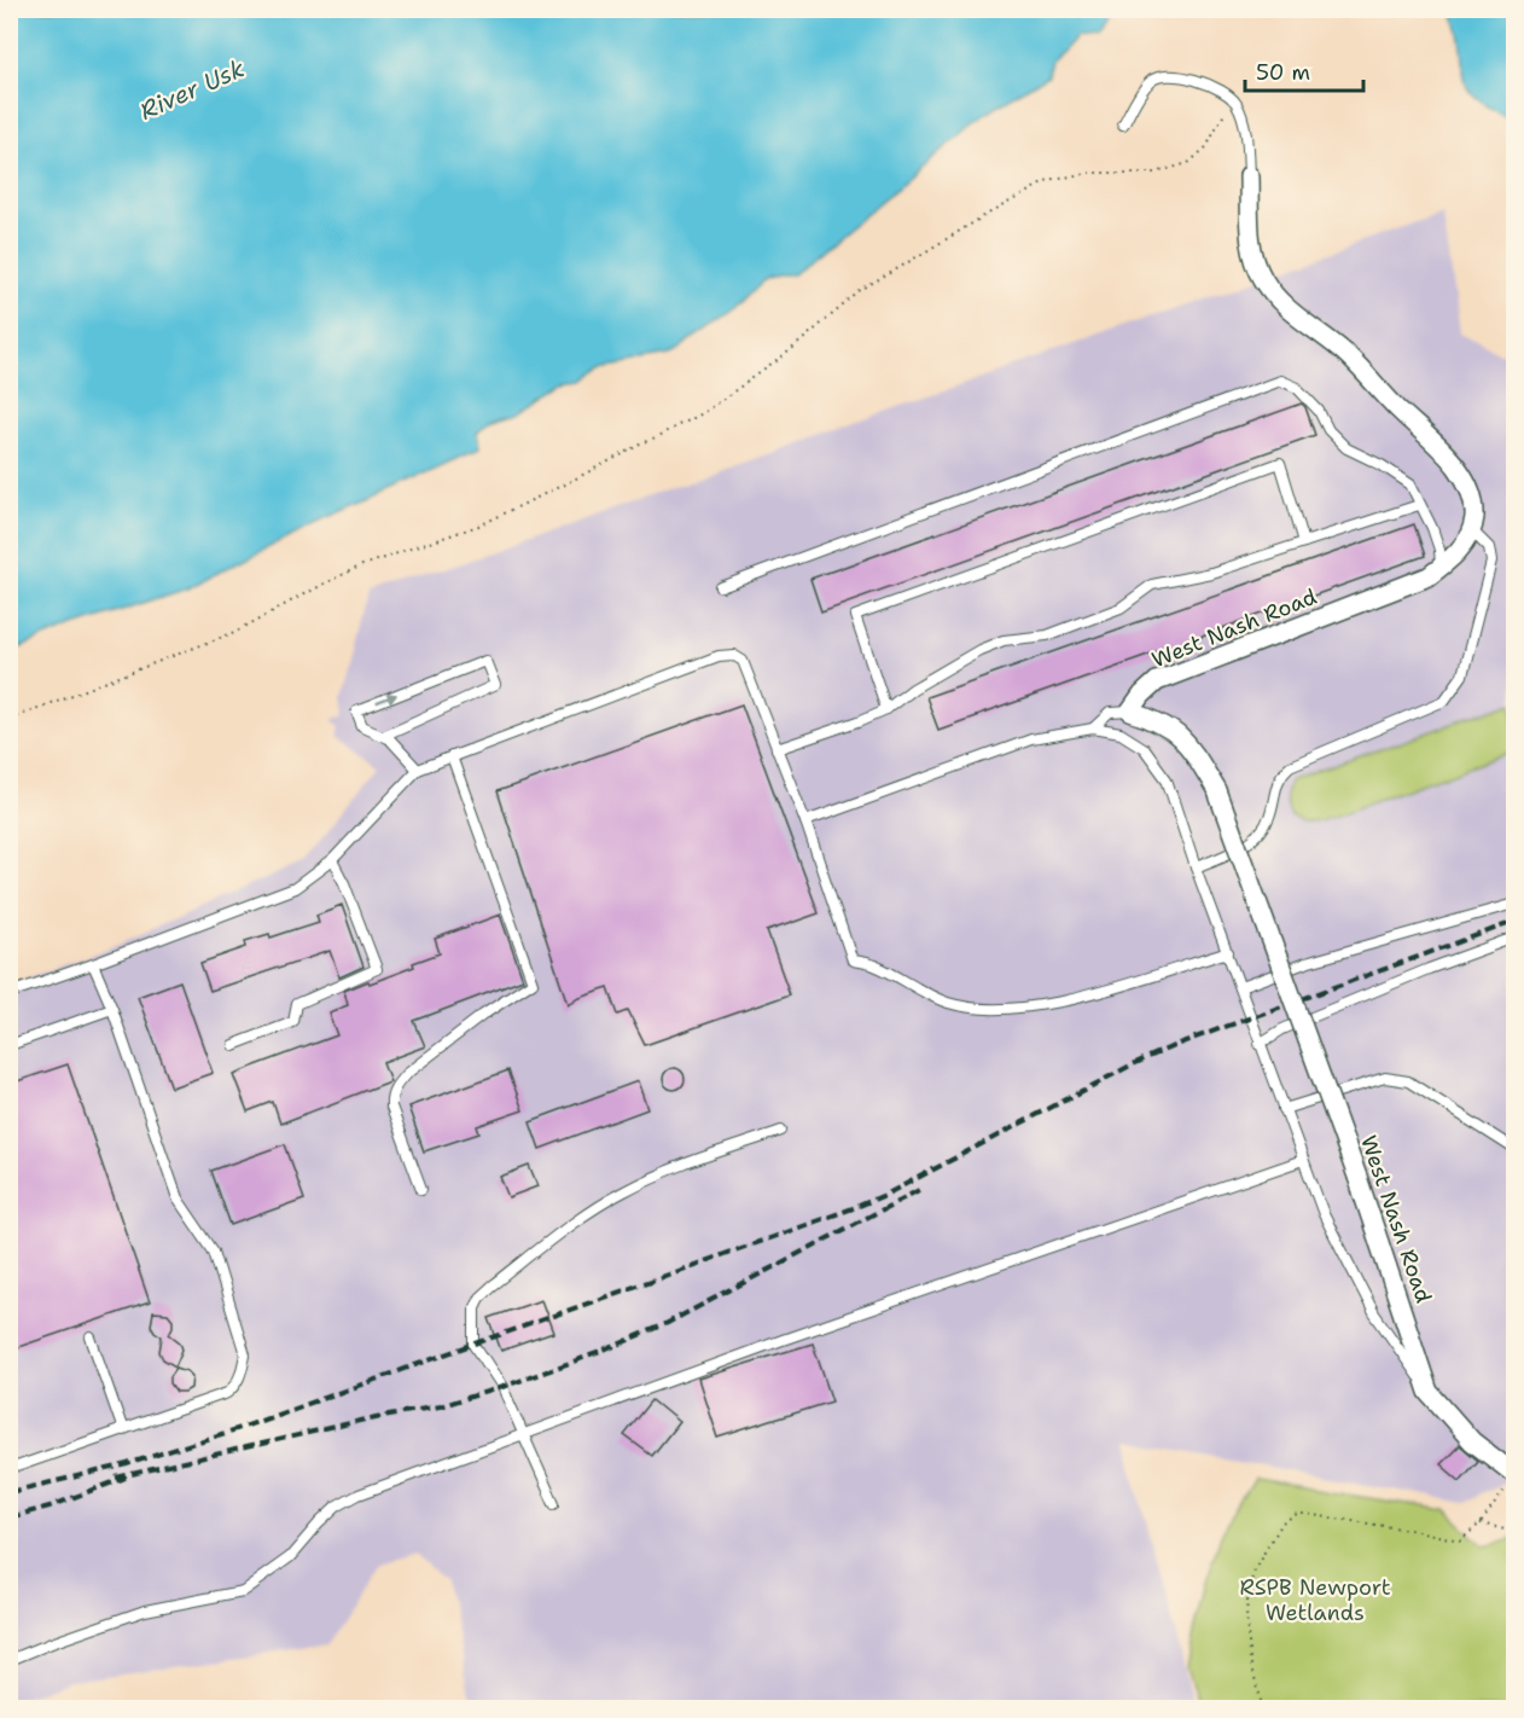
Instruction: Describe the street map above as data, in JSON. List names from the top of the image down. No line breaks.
{"streets":{"street":["West Nash Road"]},"water":["River Usk"],"parks":["RSPB Newport Wetlands"],"scale_bar":"50 m"}
